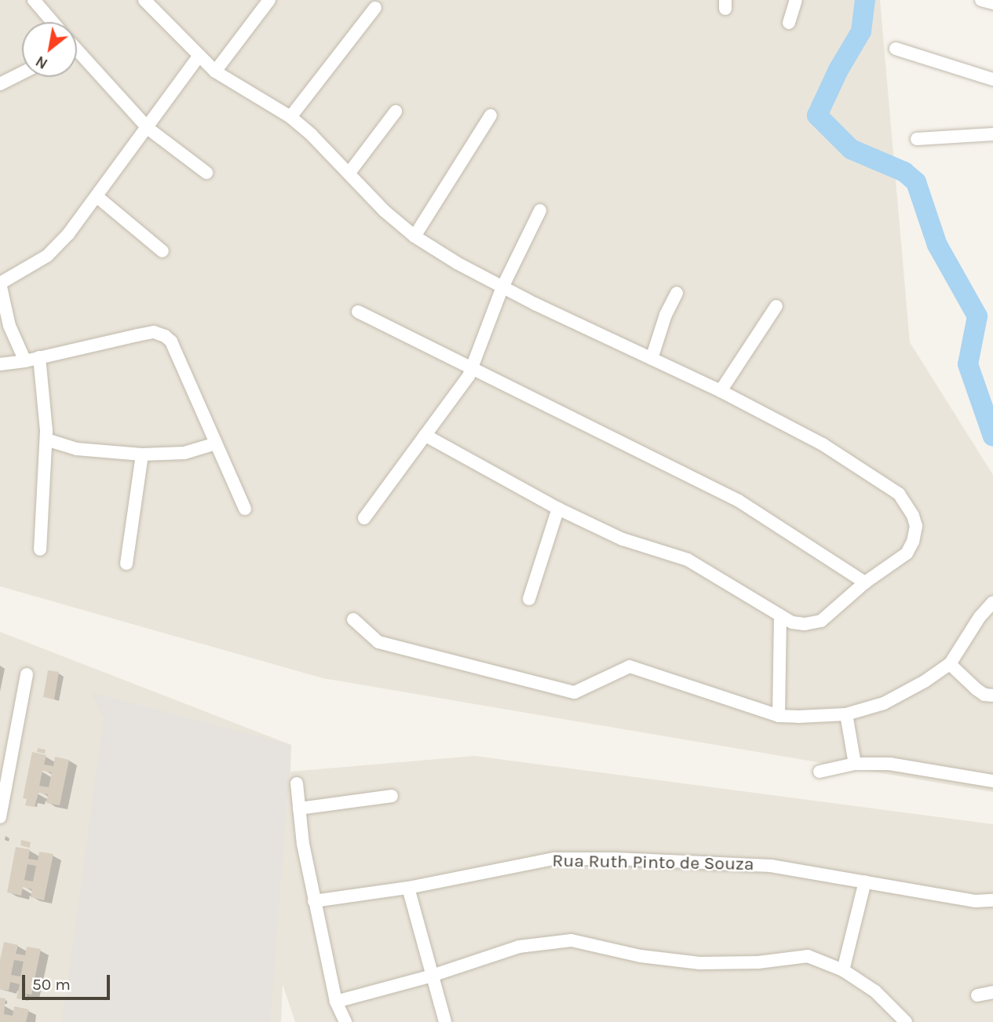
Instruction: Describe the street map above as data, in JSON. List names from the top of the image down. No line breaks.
{"streets":{"street":["Rua Ruth Pinto de Souza"]},"scale_bar":"50 m","north":"bottom left"}
